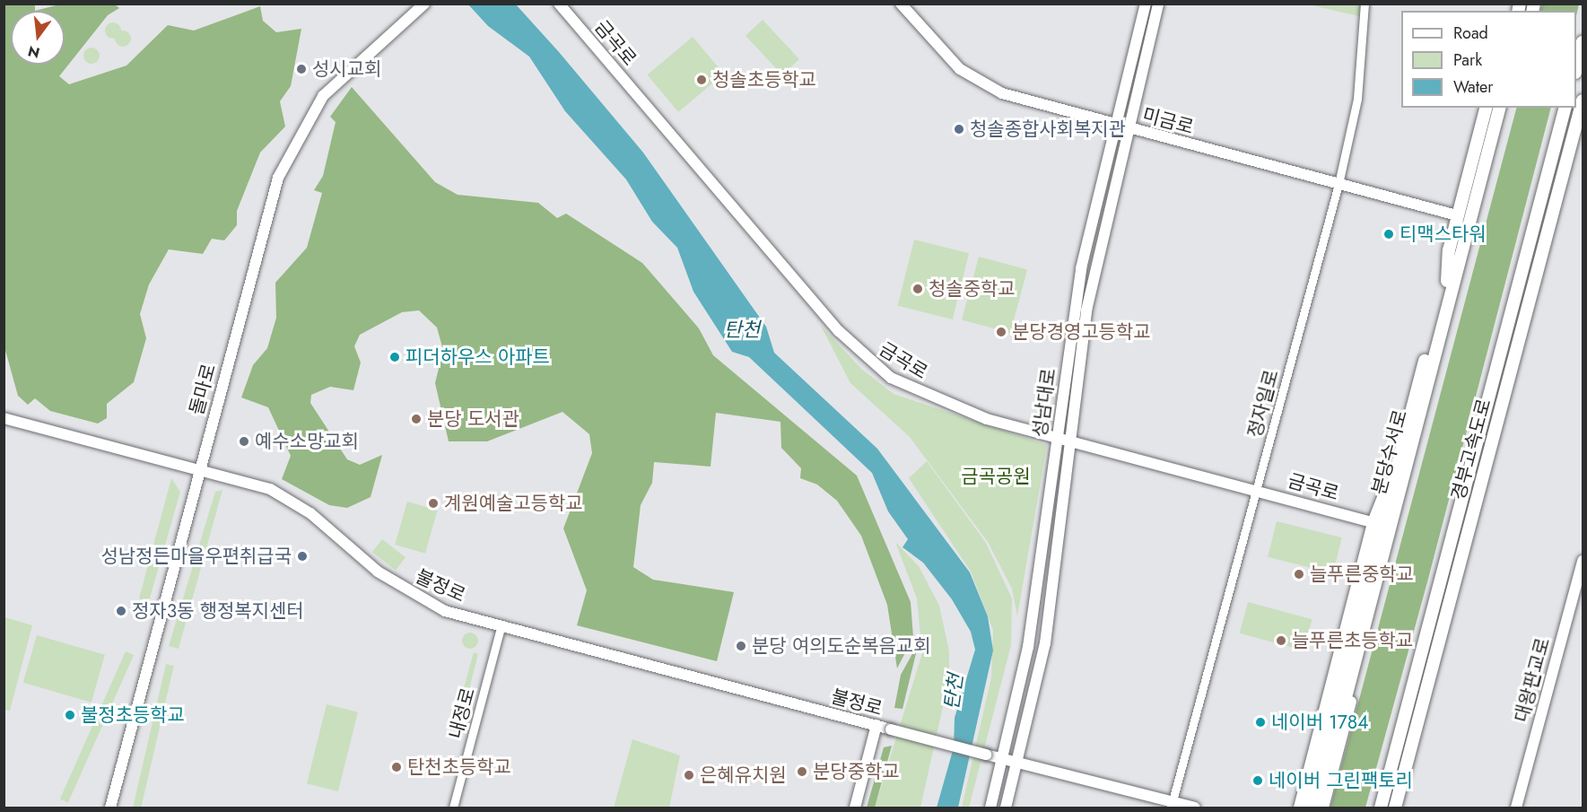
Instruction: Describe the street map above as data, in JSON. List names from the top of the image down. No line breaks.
{"streets":{"highway":["경부고속도로","분당수서로"],"main road":["금곡로","미금로","돌마로","성남대로","불정로","대왕판교로"],"street":["정자일로","내정로"]},"crossings":[["금곡로","성남대로"],["금곡로","정자일로"],["미금로","성남대로"],["미금로","정자일로"],["돌마로","불정로"],["성남대로","불정로"],["불정로","내정로"]],"water":["탄천"],"parks":["금곡공원"],"places":["성시교회","청솔초등학교","청솔종합사회복지관","티맥스타워","청솔중학교","분당경영고등학교","피더하우스 아파트","분당 도서관","예수소망교회","계원예술고등학교","성남정든마을우편취급국","늘푸른중학교","정자3동 행정복지센터","늘푸른초등학교","분당 여의도순복음교회","불정초등학교","네이버 1784","탄천초등학교","분당중학교","은혜유치원","네이버 그린팩토리"],"legend":["Road","Park","Water"],"north":"bottom"}
